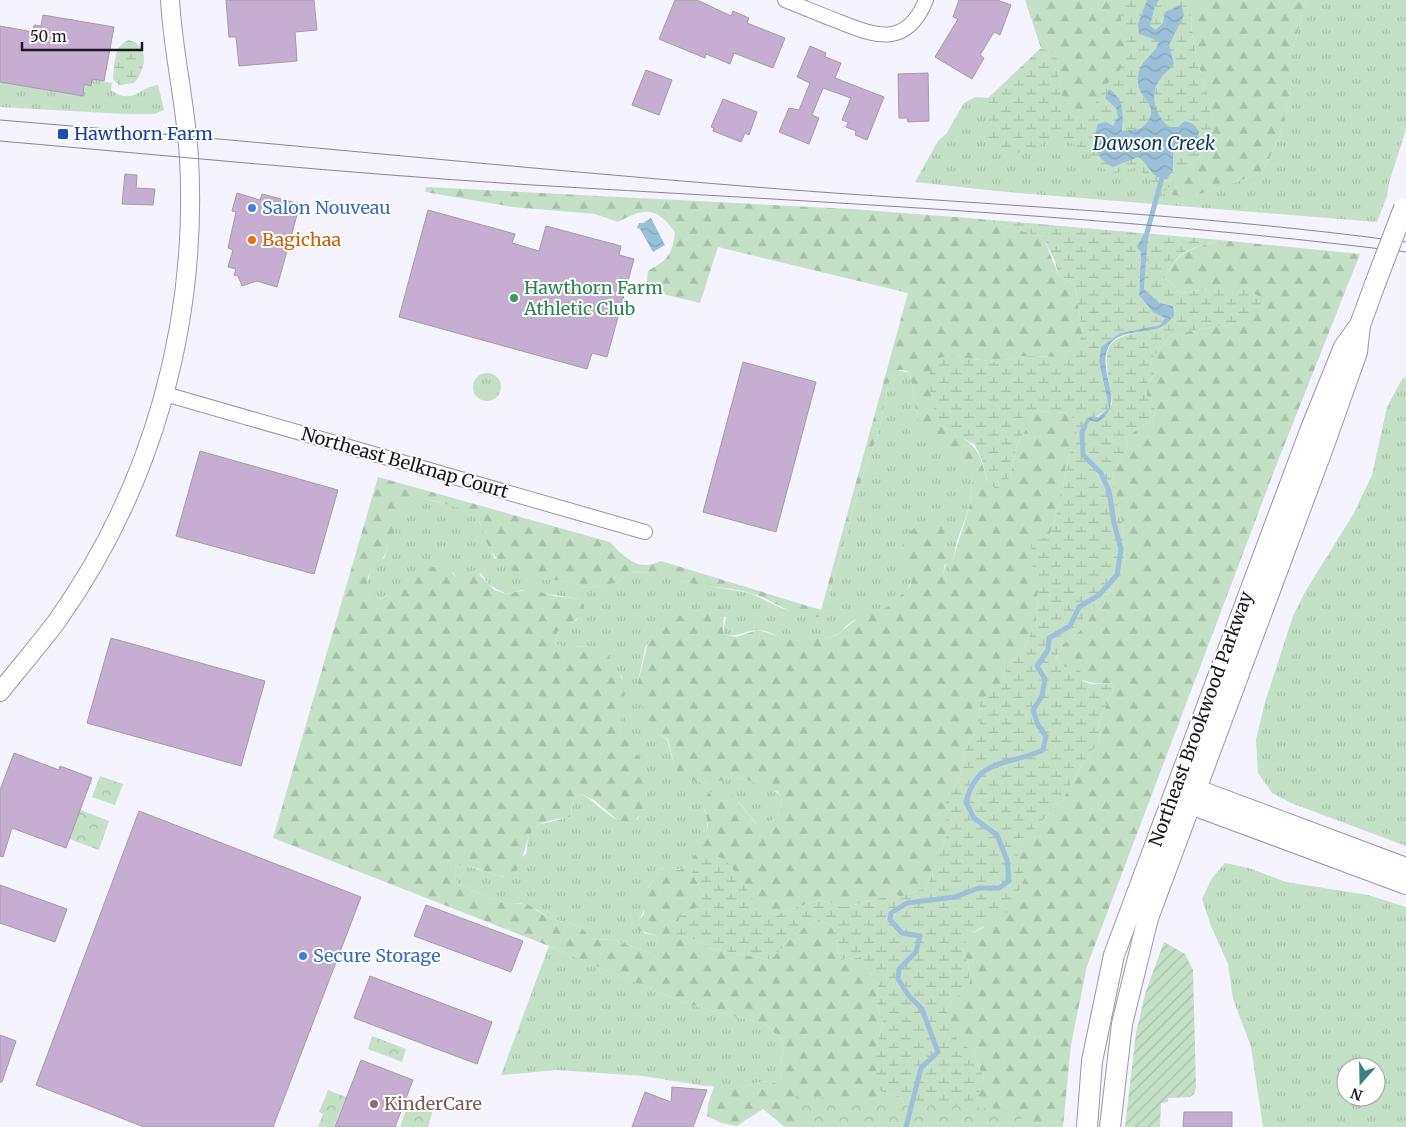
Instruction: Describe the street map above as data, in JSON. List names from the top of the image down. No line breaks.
{"streets":{"main road":["Northeast Brookwood Parkway"],"street":["Northeast Belknap Court"]},"water":["Dawson Creek"],"places":{"transit":["Hawthorn Farm"],"other":["Salon Nouveau","Bagichaa","Hawthorn Farm Athletic Club","Secure Storage","KinderCare"]},"scale_bar":"50 m","north":"bottom"}
